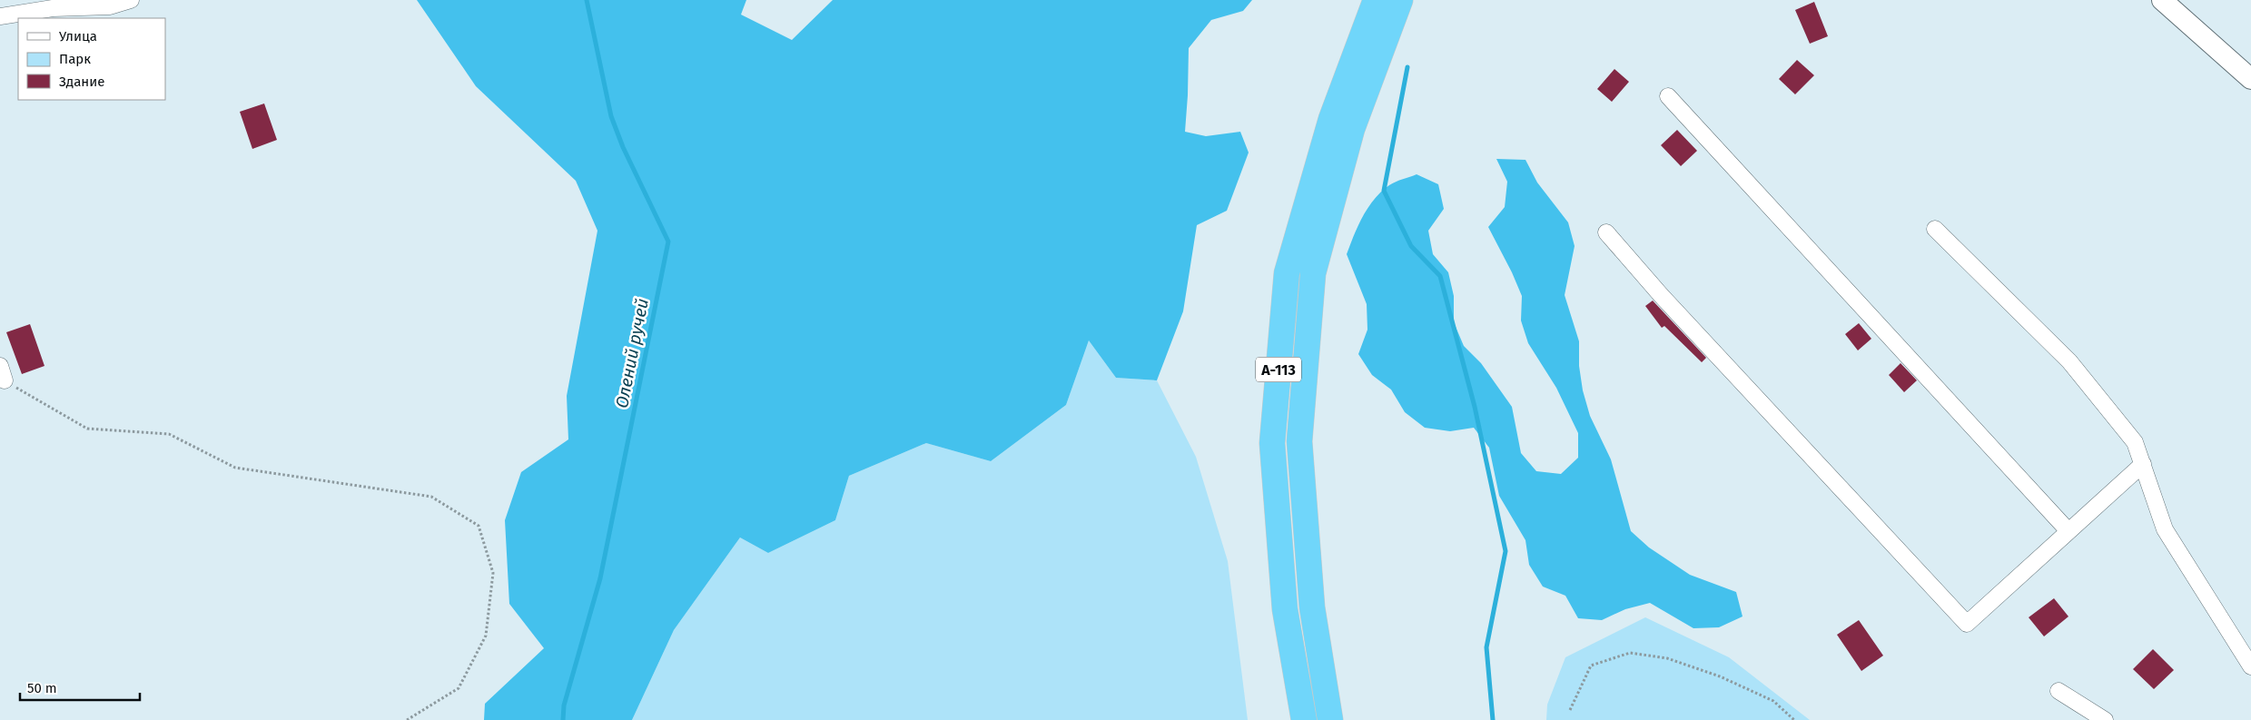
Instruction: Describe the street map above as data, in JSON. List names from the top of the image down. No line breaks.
{"streets":{"highway":["А-113"]},"water":["Олений ручей"],"legend":["Улица","Парк","Здание"],"scale_bar":"50 m"}
